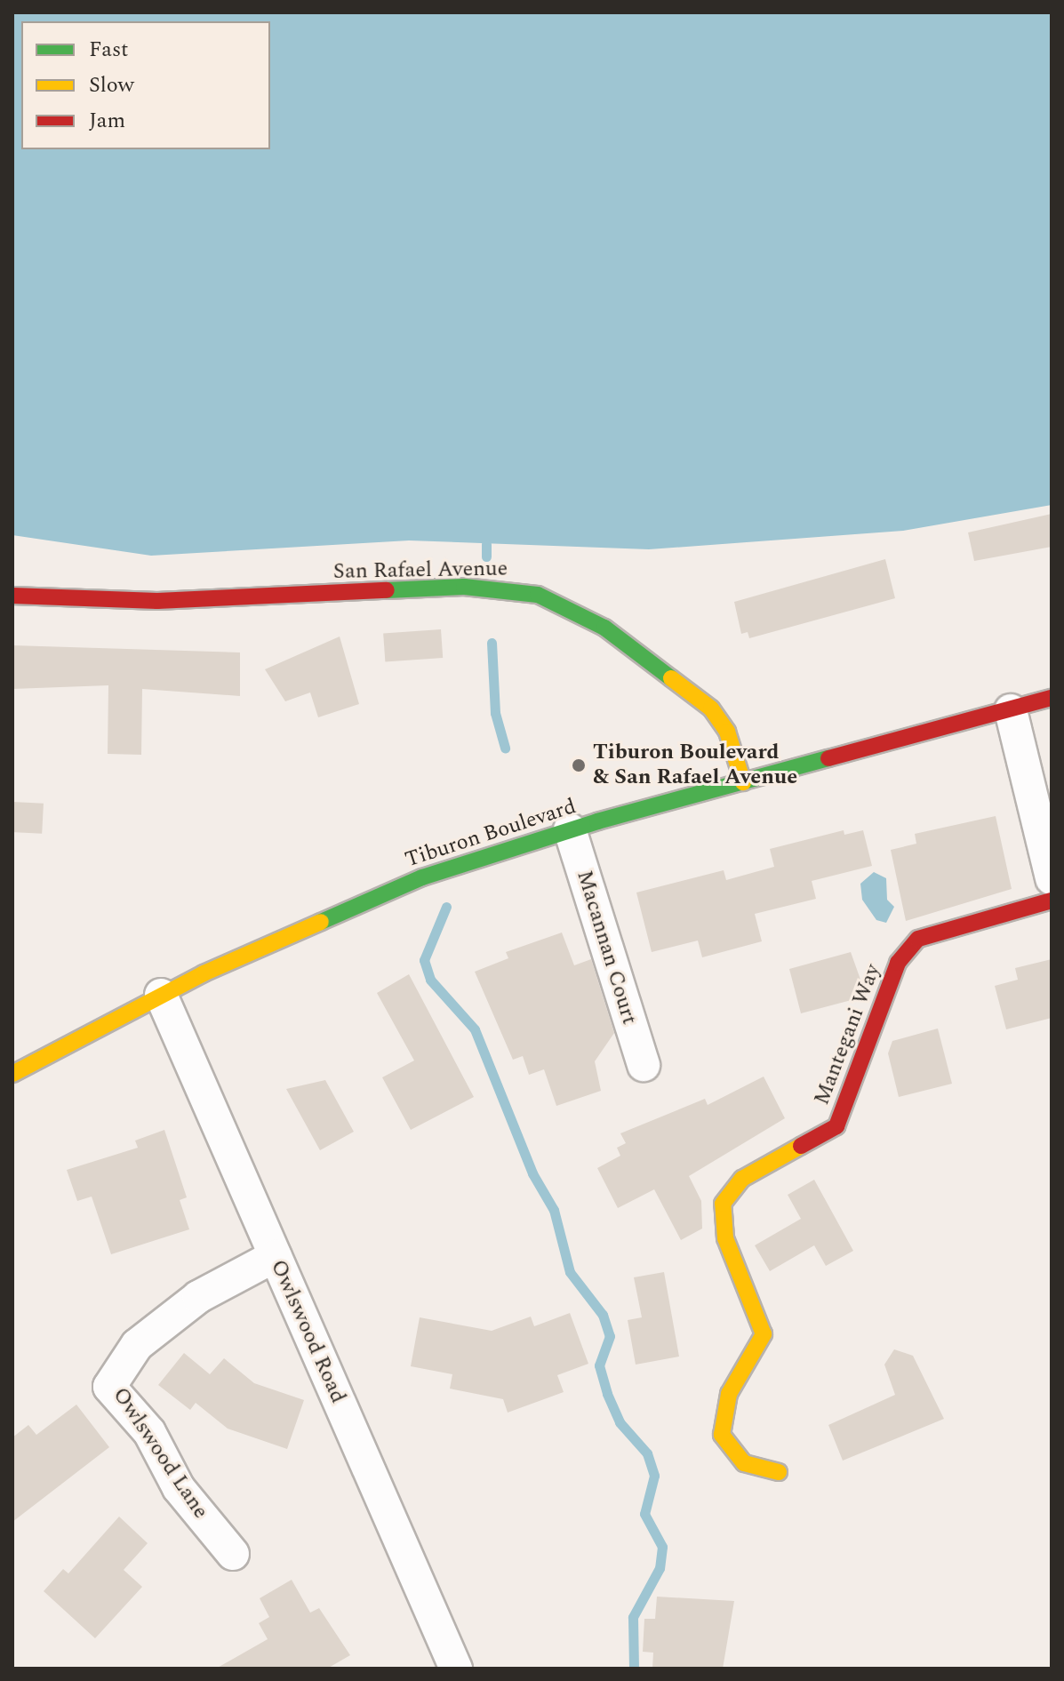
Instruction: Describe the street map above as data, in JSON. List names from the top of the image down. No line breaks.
{"streets":{"street":["San Rafael Avenue","Tiburon Boulevard","Macannan Court","Mantegani Way","Owlswood Road","Owlswood Lane"]},"crossings":[["San Rafael Avenue","Tiburon Boulevard"],["Tiburon Boulevard","Macannan Court"],["Tiburon Boulevard","Owlswood Road"],["Owlswood Road","Owlswood Lane"]],"places":["Tiburon Boulevard & San Rafael Avenue"],"legend":["Fast","Slow","Jam"]}
